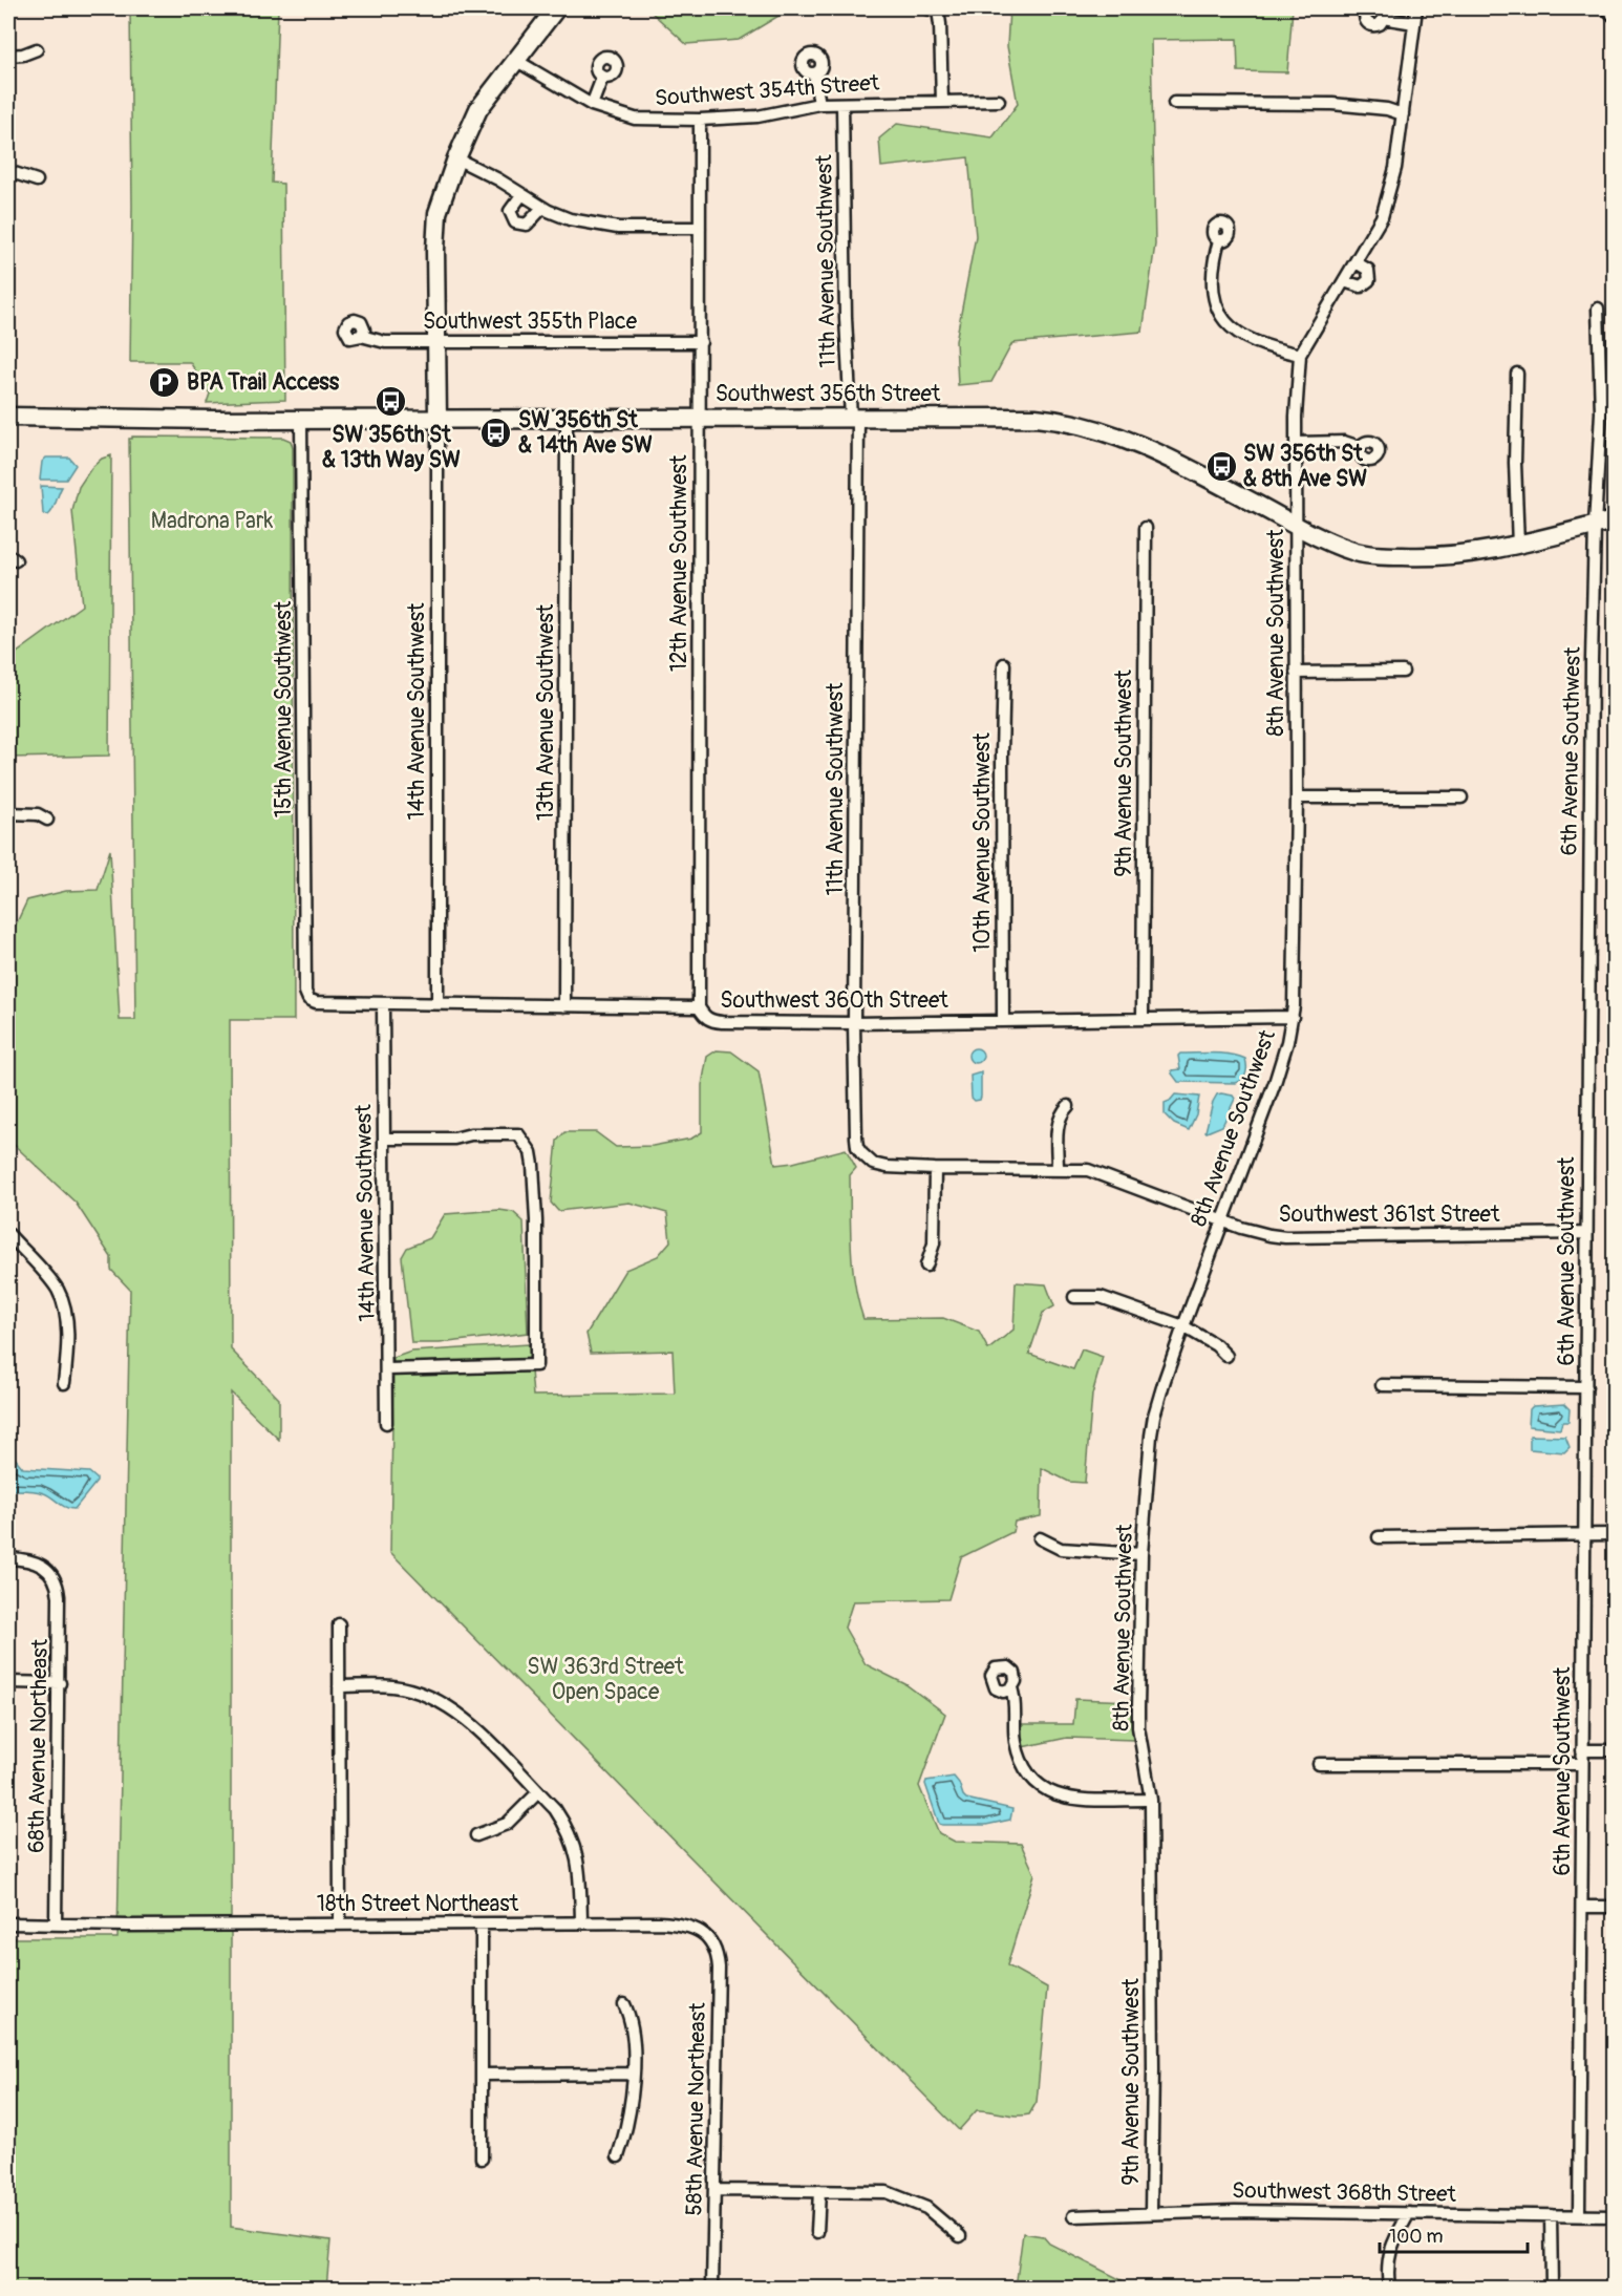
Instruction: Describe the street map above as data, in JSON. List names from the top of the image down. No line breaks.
{"streets":{"main road":["Southwest 356th Street"],"street":["Southwest 354th Street","11th Avenue Southwest","Southwest 355th Place","12th Avenue Southwest","8th Avenue Southwest","15th Avenue Southwest","14th Avenue Southwest","13th Avenue Southwest","6th Avenue Southwest","9th Avenue Southwest","10th Avenue Southwest","Southwest 360th Street","Southwest 361st Street","68th Avenue Northeast","18th Street Northeast","58th Avenue Northeast","Southwest 368th Street"]},"crossings":[["Southwest 354th Street","11th Avenue Southwest"],["Southwest 354th Street","12th Avenue Southwest"],["11th Avenue Southwest","Southwest 356th Street"],["11th Avenue Southwest","Southwest 360th Street"],["11th Avenue Southwest","Southwest 361st Street"],["Southwest 355th Place","12th Avenue Southwest"],["Southwest 356th Street","12th Avenue Southwest"],["Southwest 356th Street","8th Avenue Southwest"],["Southwest 356th Street","15th Avenue Southwest"],["Southwest 356th Street","14th Avenue Southwest"],["Southwest 356th Street","13th Avenue Southwest"],["Southwest 356th Street","6th Avenue Southwest"],["12th Avenue Southwest","Southwest 360th Street"],["8th Avenue Southwest","9th Avenue Southwest"],["8th Avenue Southwest","Southwest 360th Street"],["8th Avenue Southwest","Southwest 361st Street"],["15th Avenue Southwest","Southwest 360th Street"],["14th Avenue Southwest","Southwest 360th Street"],["13th Avenue Southwest","Southwest 360th Street"],["6th Avenue Southwest","Southwest 361st Street"],["6th Avenue Southwest","Southwest 368th Street"],["9th Avenue Southwest","Southwest 360th Street"],["9th Avenue Southwest","Southwest 368th Street"],["10th Avenue Southwest","Southwest 360th Street"],["68th Avenue Northeast","18th Street Northeast"],["18th Street Northeast","58th Avenue Northeast"]],"parks":["Madrona Park","SW 363rd Street Open Space"],"places":{"parking":["BPA Trail Access"],"bus stop":["SW 356th St & 13th Way SW","SW 356th St & 14th Ave SW","SW 356th St & 8th Ave SW"]},"scale_bar":"100 m"}
